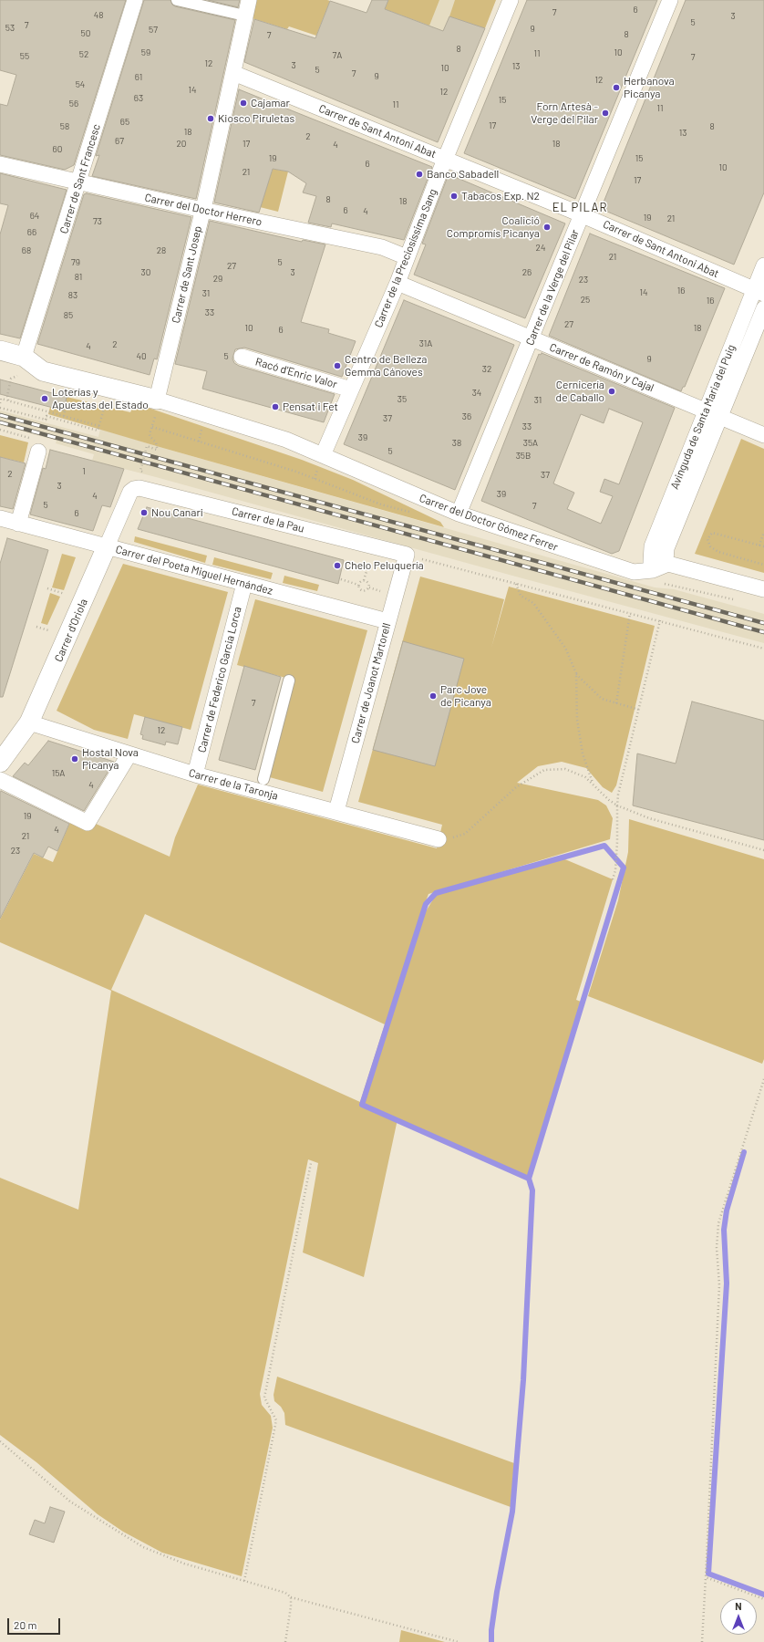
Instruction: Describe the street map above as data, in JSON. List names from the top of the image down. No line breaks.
{"streets":{"street":["Carrer de Sant Antoni Abat","Carrer de Sant Francesc","Carrer del Doctor Herrero","Carrer de la Preciosíssima Sang","Carrer de Sant Josep","Carrer de la Verge del Pilar","Carrer de Ramón y Cajal","Racó d'Enric Valor","Avinguda de Santa Maria del Puig","Carrer de la Pau","Carrer del Doctor Gómez Ferrer","Carrer del Poeta Miguel Hernández","Carrer d'Oriola","Carrer de Federico Garcia Lorca","Carrer de Joanot Martorell","Carrer de la Taronja"]},"crossings":[["Carrer de Sant Antoni Abat","Carrer de la Preciosíssima Sang"],["Carrer de Sant Antoni Abat","Carrer de Sant Josep"],["Carrer de Sant Antoni Abat","Carrer de la Verge del Pilar"],["Carrer de Sant Antoni Abat","Avinguda de Santa Maria del Puig"],["Carrer de Sant Francesc","Carrer del Doctor Herrero"],["Carrer del Doctor Herrero","Carrer de la Preciosíssima Sang"],["Carrer del Doctor Herrero","Carrer de Sant Josep"],["Carrer de la Preciosíssima Sang","Carrer de Ramón y Cajal"],["Carrer de la Preciosíssima Sang","Racó d'Enric Valor"],["Carrer de la Preciosíssima Sang","Carrer del Doctor Gómez Ferrer"],["Carrer de Sant Josep","Carrer del Doctor Gómez Ferrer"],["Carrer de la Verge del Pilar","Carrer de Ramón y Cajal"],["Carrer de la Verge del Pilar","Carrer del Doctor Gómez Ferrer"],["Carrer de Ramón y Cajal","Avinguda de Santa Maria del Puig"],["Avinguda de Santa Maria del Puig","Carrer del Doctor Gómez Ferrer"],["Carrer de la Pau","Carrer d'Oriola"],["Carrer de la Pau","Carrer de Joanot Martorell"],["Carrer del Poeta Miguel Hernández","Carrer d'Oriola"],["Carrer del Poeta Miguel Hernández","Carrer de Federico Garcia Lorca"],["Carrer del Poeta Miguel Hernández","Carrer de Joanot Martorell"],["Carrer d'Oriola","Carrer de la Taronja"],["Carrer de Federico Garcia Lorca","Carrer de la Taronja"],["Carrer de Joanot Martorell","Carrer de la Taronja"]],"districts":["EL PILAR"],"places":["Herbanova Picanya","Cajamar","Forn Artesà - Verge del Pilar","Kiosco Piruletas","Banco Sabadell","Tabacos Exp. N2","Coalició Compromís Picanya","Centro de Belleza Gemma Cánoves","Cernicería de Caballo","Loterías y Apuestas del Estado","Pensat i Fet","Nou Canari","Chelo Peluquería","Parc Jove de Picanya","Hostal Nova Picanya"],"house_numbers":["6","7","48","3","5","7","53","9","57","50","8","7","8","59","10","11","52","7A","55","7","12","3","13","10","5","7","9","61","12","54","14","12","63","15","56","11","11","65","17","58","8","18","13","2","67","20","17","18","4","60","19","15","6","10","21","17","8","18","6","4","64","19","21","73","66","24","68","28","21","79","5","27","30","3","26","81","29","23","16","14","31","83","25","16","33","85","27","10","18","6","31A","2","4","40","5","9","32","34","35","31","36","37","33","39","38","35A","5","35B","1","2","37","3","39","4","5","7","6","7","12","15A","4","19","4","21","23"],"scale_bar":"20 m","north":"top"}
